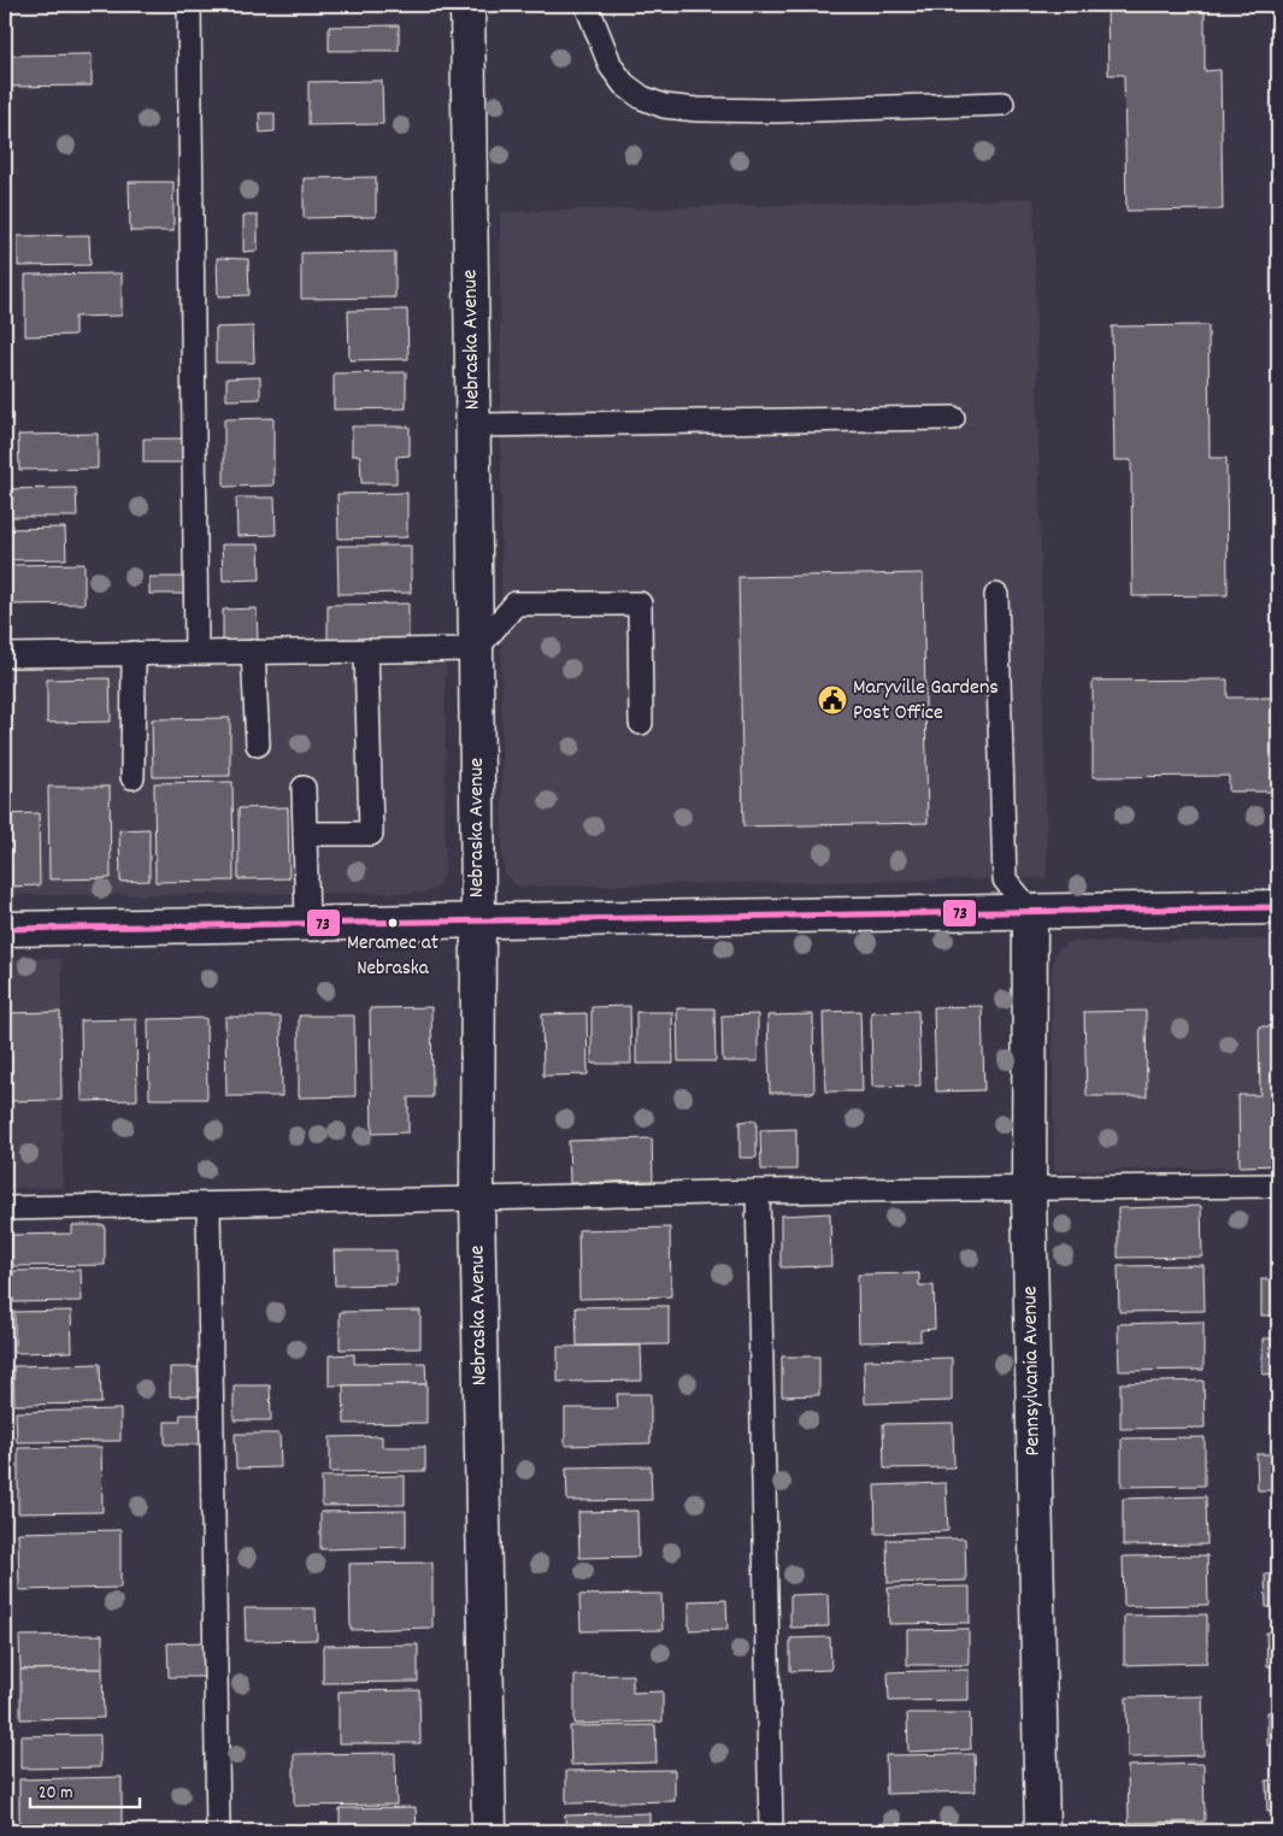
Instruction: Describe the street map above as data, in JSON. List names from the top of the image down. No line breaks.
{"streets":{"street":["Nebraska Avenue","Pennsylvania Avenue"]},"places":{"public building":["Maryville Gardens Post Office"],"other":["Meramec at Nebraska"]},"lines":["transit line 73"],"scale_bar":"20 m"}
